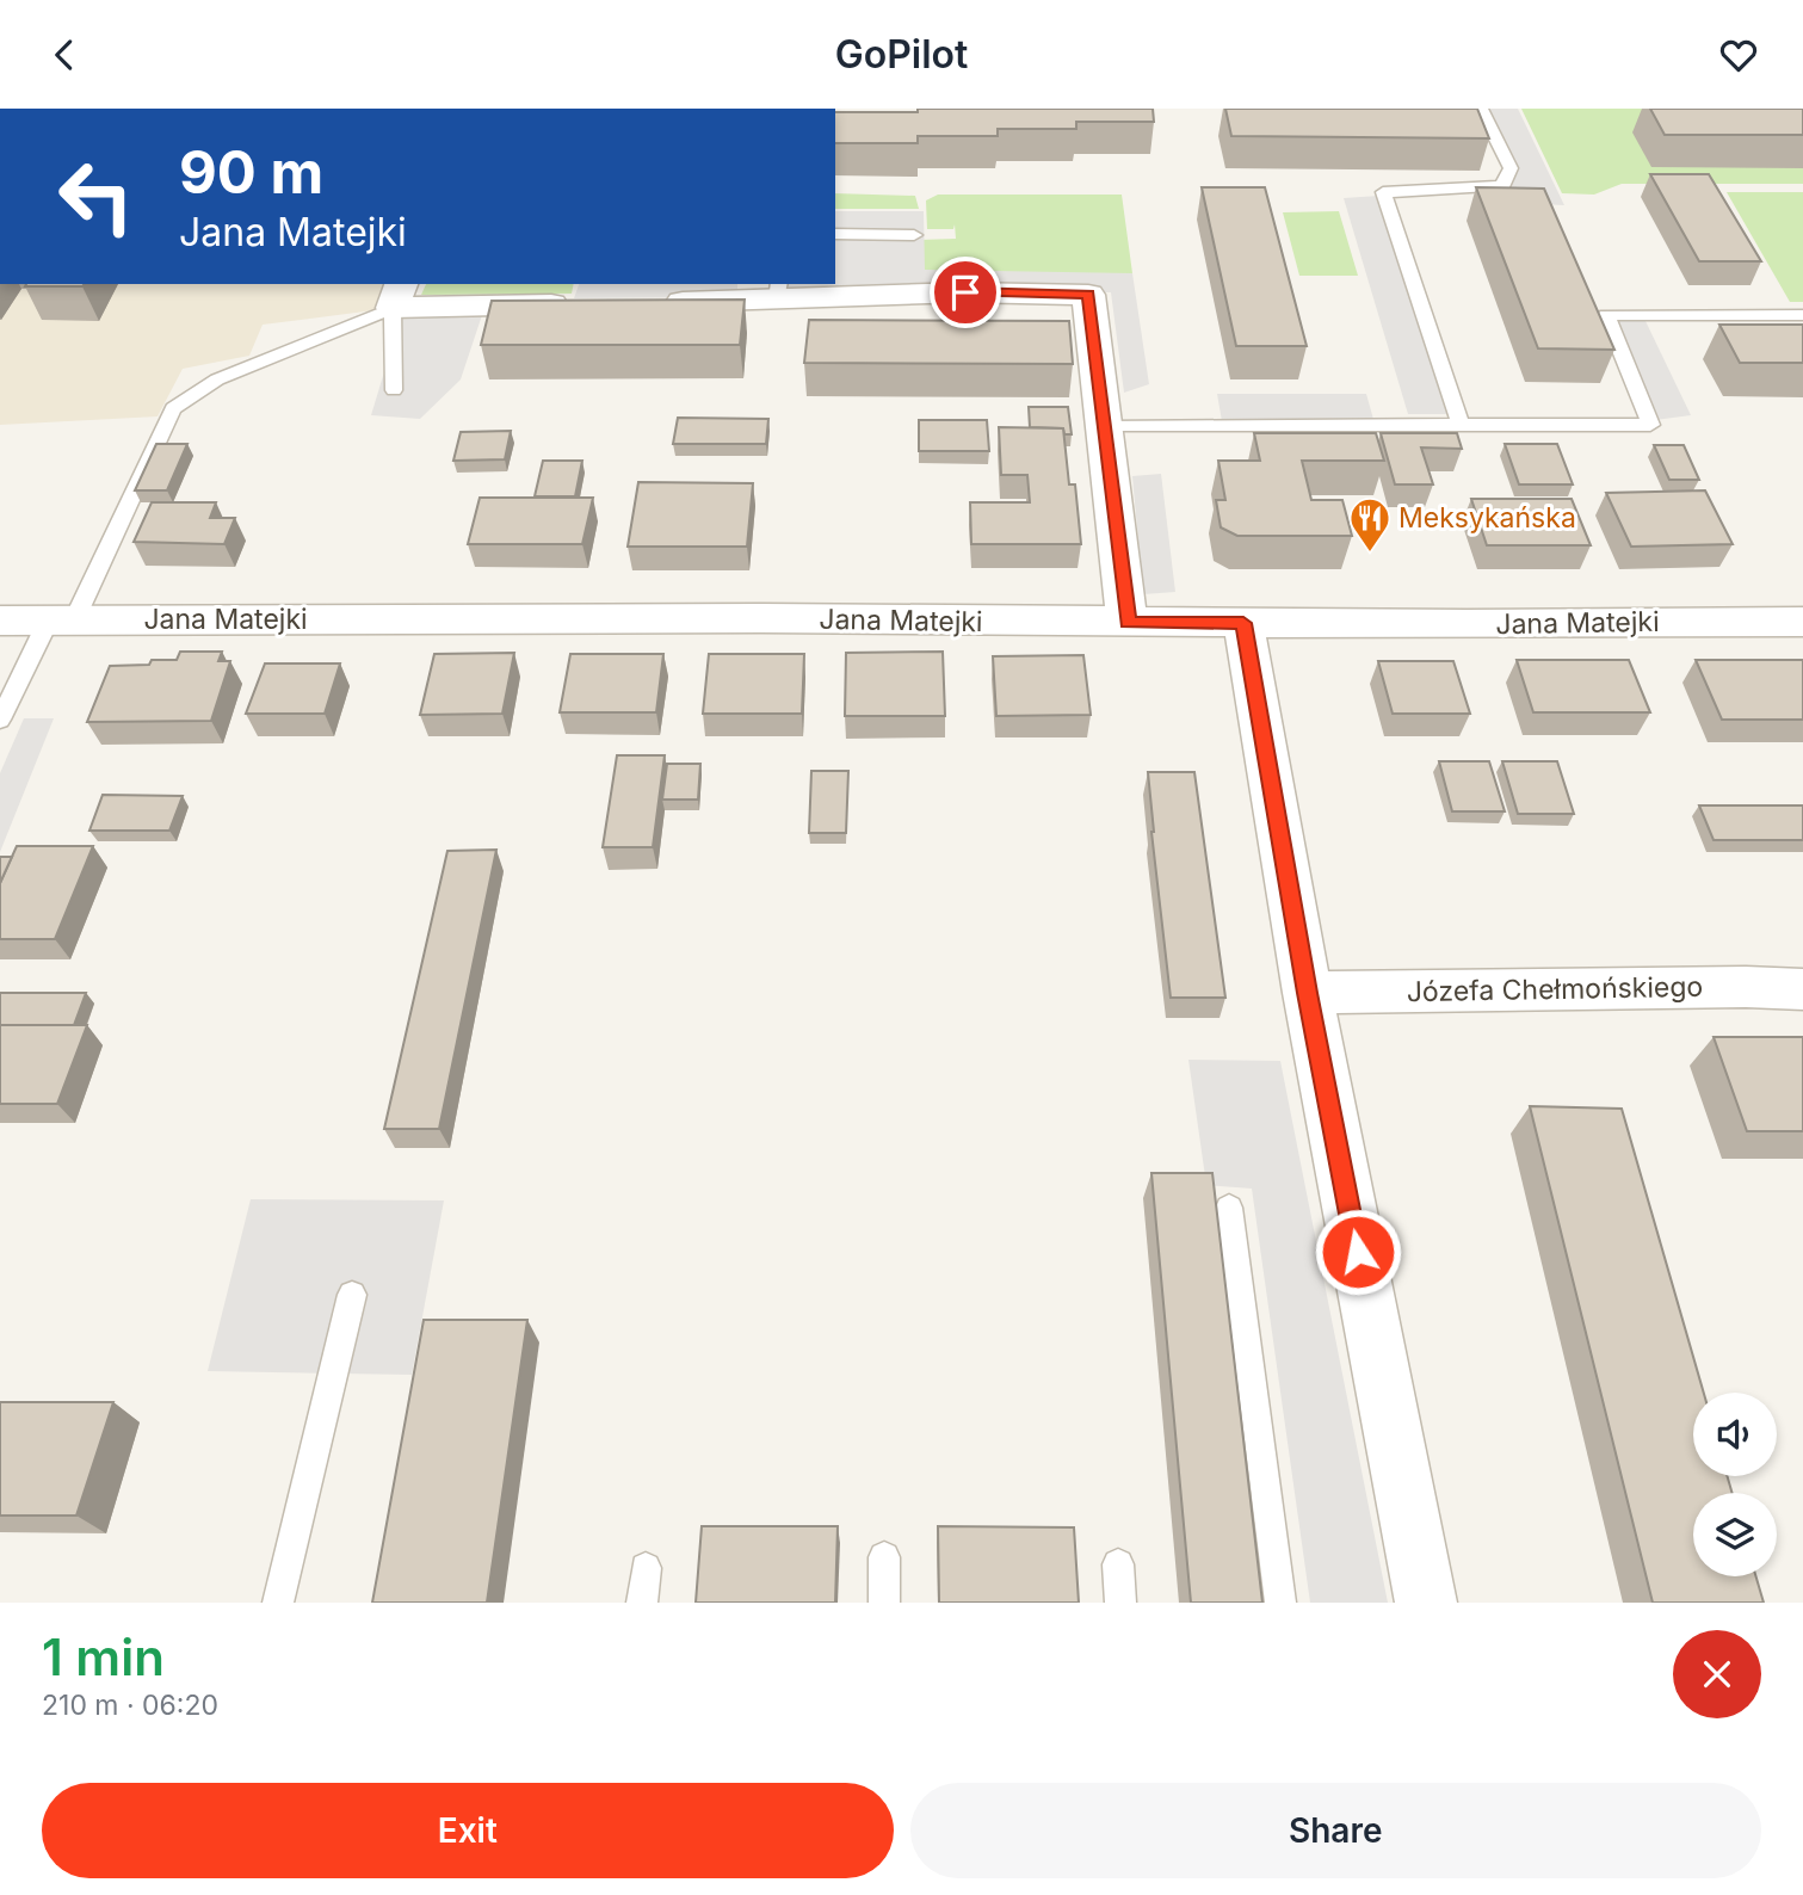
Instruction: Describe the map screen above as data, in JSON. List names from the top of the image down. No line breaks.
{"streets":{"street":["Jana Matejki","Józefa Chełmońskiego"]},"places":{"restaurant":["Meksykańska"]},"page":{"header":"GoPilot","turn":["90 m","Jana Matejki"],"heading":["1 min","210 m · 06:20"],"buttons":["Exit","Share"]}}
